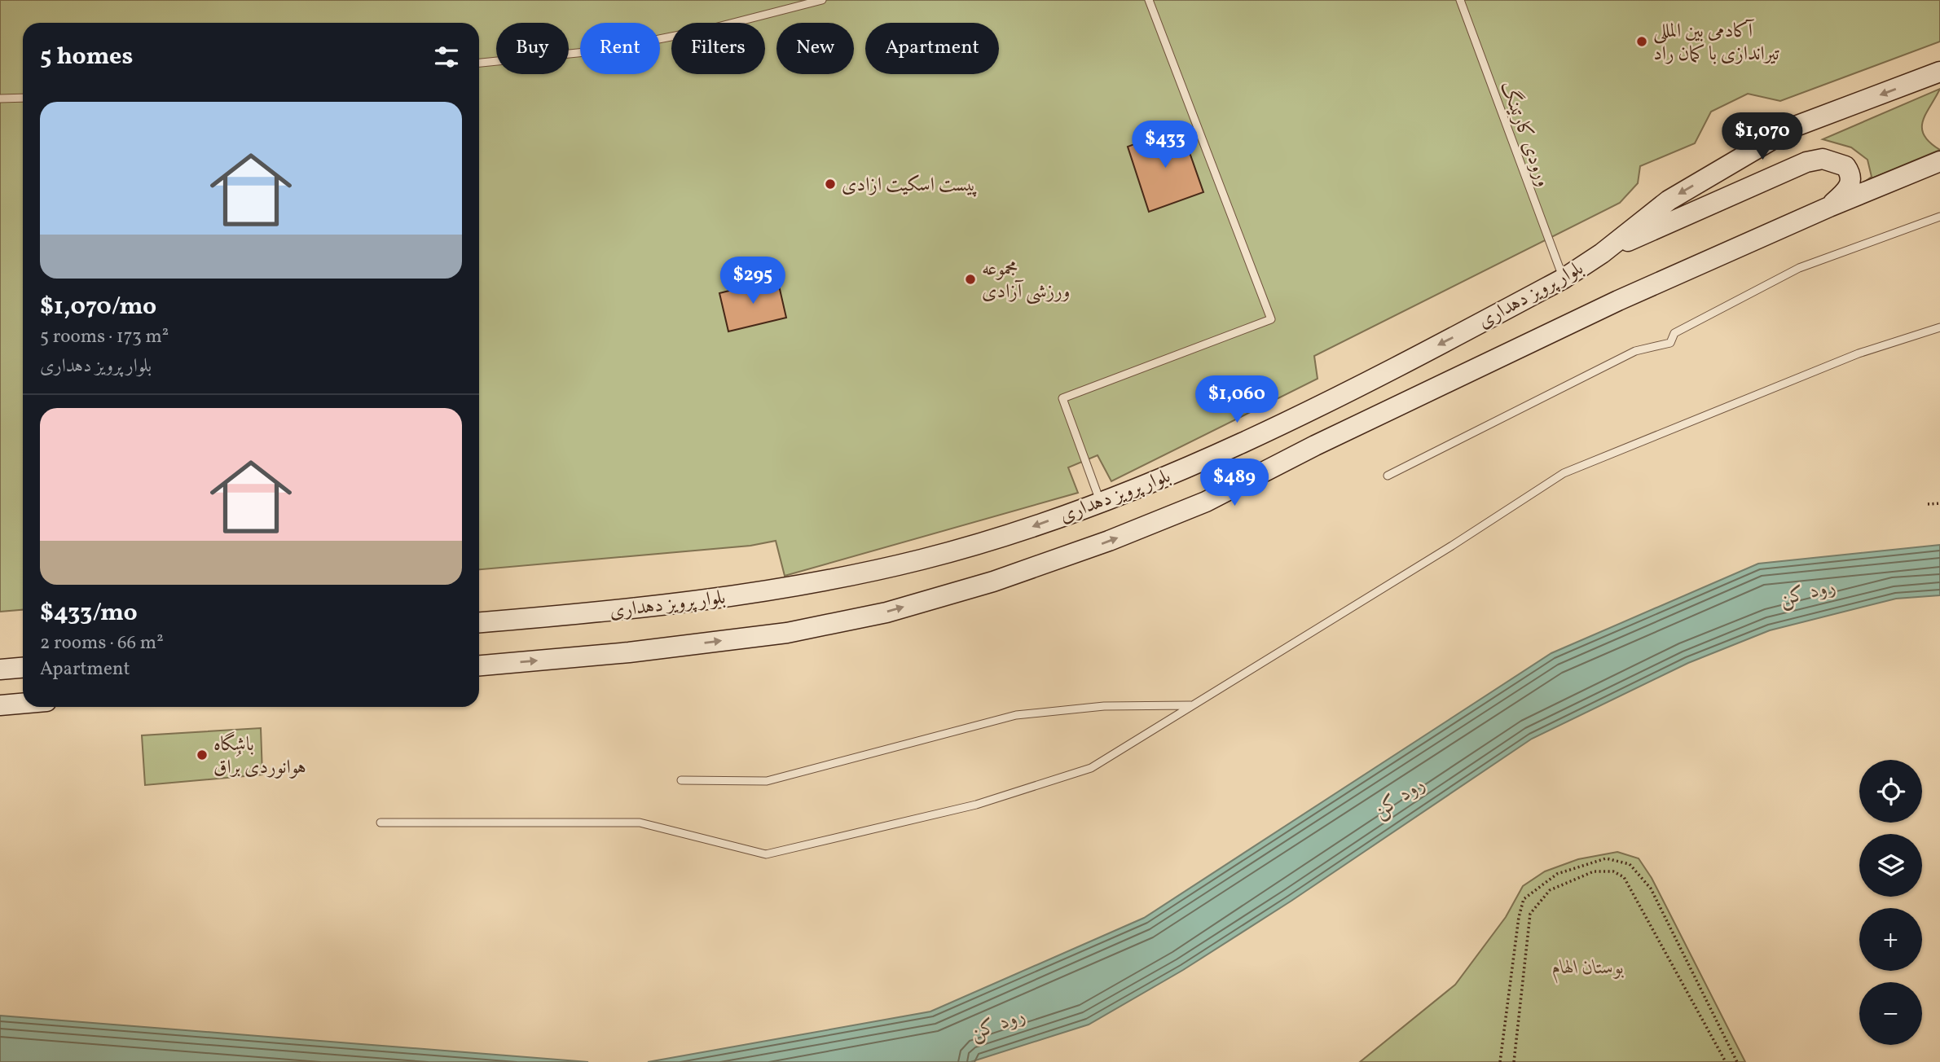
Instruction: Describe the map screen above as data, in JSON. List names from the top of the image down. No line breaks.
{"streets":{"main road":["بلوار پرویز دهداری"],"lane":["ورودی کارتینگ"]},"crossings":[["ورودی کارتینگ","بلوار پرویز دهداری"]],"water":["رود کن"],"parks":["بوستان الهام"],"places":["آکادمی بین المللی تیراندازی با کمان راد","پیست اسکیت ازادی","مجموعه ورزشی آزادی","باشگاه هوانوردی بُراق"],"page":{"chip":["Buy","Rent","Filters","New","Apartment"],"heading":"5 homes","list":[{"name":"$1,070/mo","note":"5 rooms · 173 m² · بلوار پرویز دهداری"},{"name":"$433/mo","note":"2 rooms · 66 m² · Apartment"}],"price":["$1,070","$433","$295","$1,060","$489"],"map_buttons":["+","−"]}}
